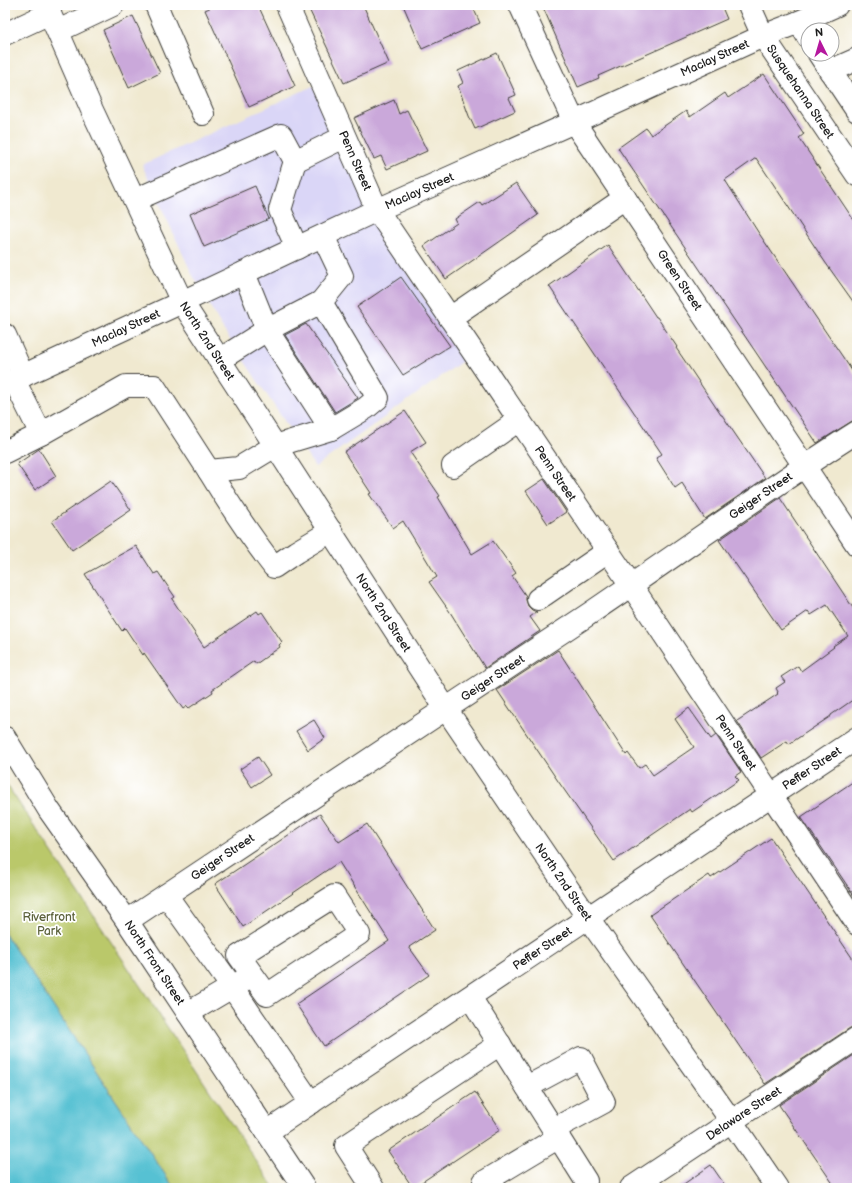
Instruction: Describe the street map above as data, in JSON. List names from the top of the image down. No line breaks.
{"streets":{"street":["Maclay Street","Susquehanna Street","Penn Street","Green Street","North 2nd Street","Geiger Street","Peffer Street","North Front Street","Delaware Street"]},"crossings":[["Maclay Street","Susquehanna Street"],["Maclay Street","Penn Street"],["Maclay Street","Green Street"],["Maclay Street","North 2nd Street"],["Penn Street","Geiger Street"],["Penn Street","Peffer Street"],["Green Street","Geiger Street"],["North 2nd Street","Geiger Street"],["North 2nd Street","Peffer Street"],["North 2nd Street","Delaware Street"],["Geiger Street","North Front Street"],["Peffer Street","North Front Street"]],"parks":["Riverfront Park"],"north":"top"}
